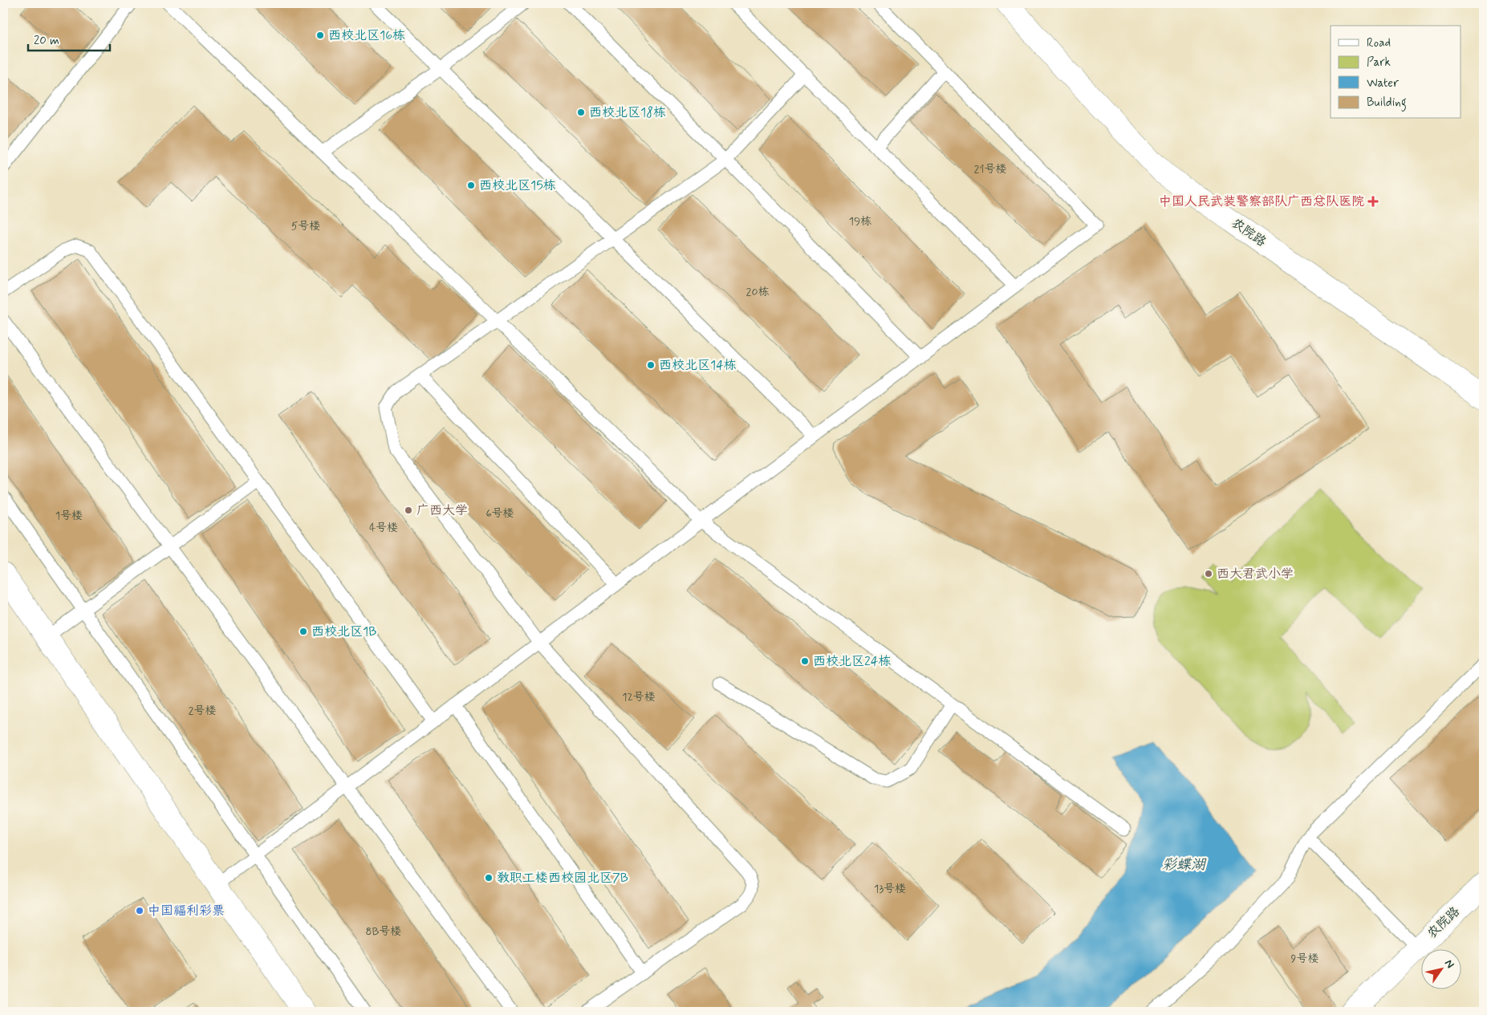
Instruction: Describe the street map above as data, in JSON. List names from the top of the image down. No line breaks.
{"streets":{"street":["农院路"]},"water":["彩蝶湖"],"places":{"other":["西校北区16栋","西校北区18栋","西校北区15栋","西校北区14栋","广西大学","西大君武小学","西校北区1B","西校北区24栋","教职工楼西校园北区7B","中国福利彩票"],"health":["中国人民武装警察部队广西总队医院"]},"house_numbers":["21号楼","19栋","5号楼","20栋","6号楼","1号楼","4号楼","12号楼","2号楼","13号楼","8B号楼","9号楼"],"legend":["Road","Park","Water","Building"],"scale_bar":"20 m","north":"top right"}
